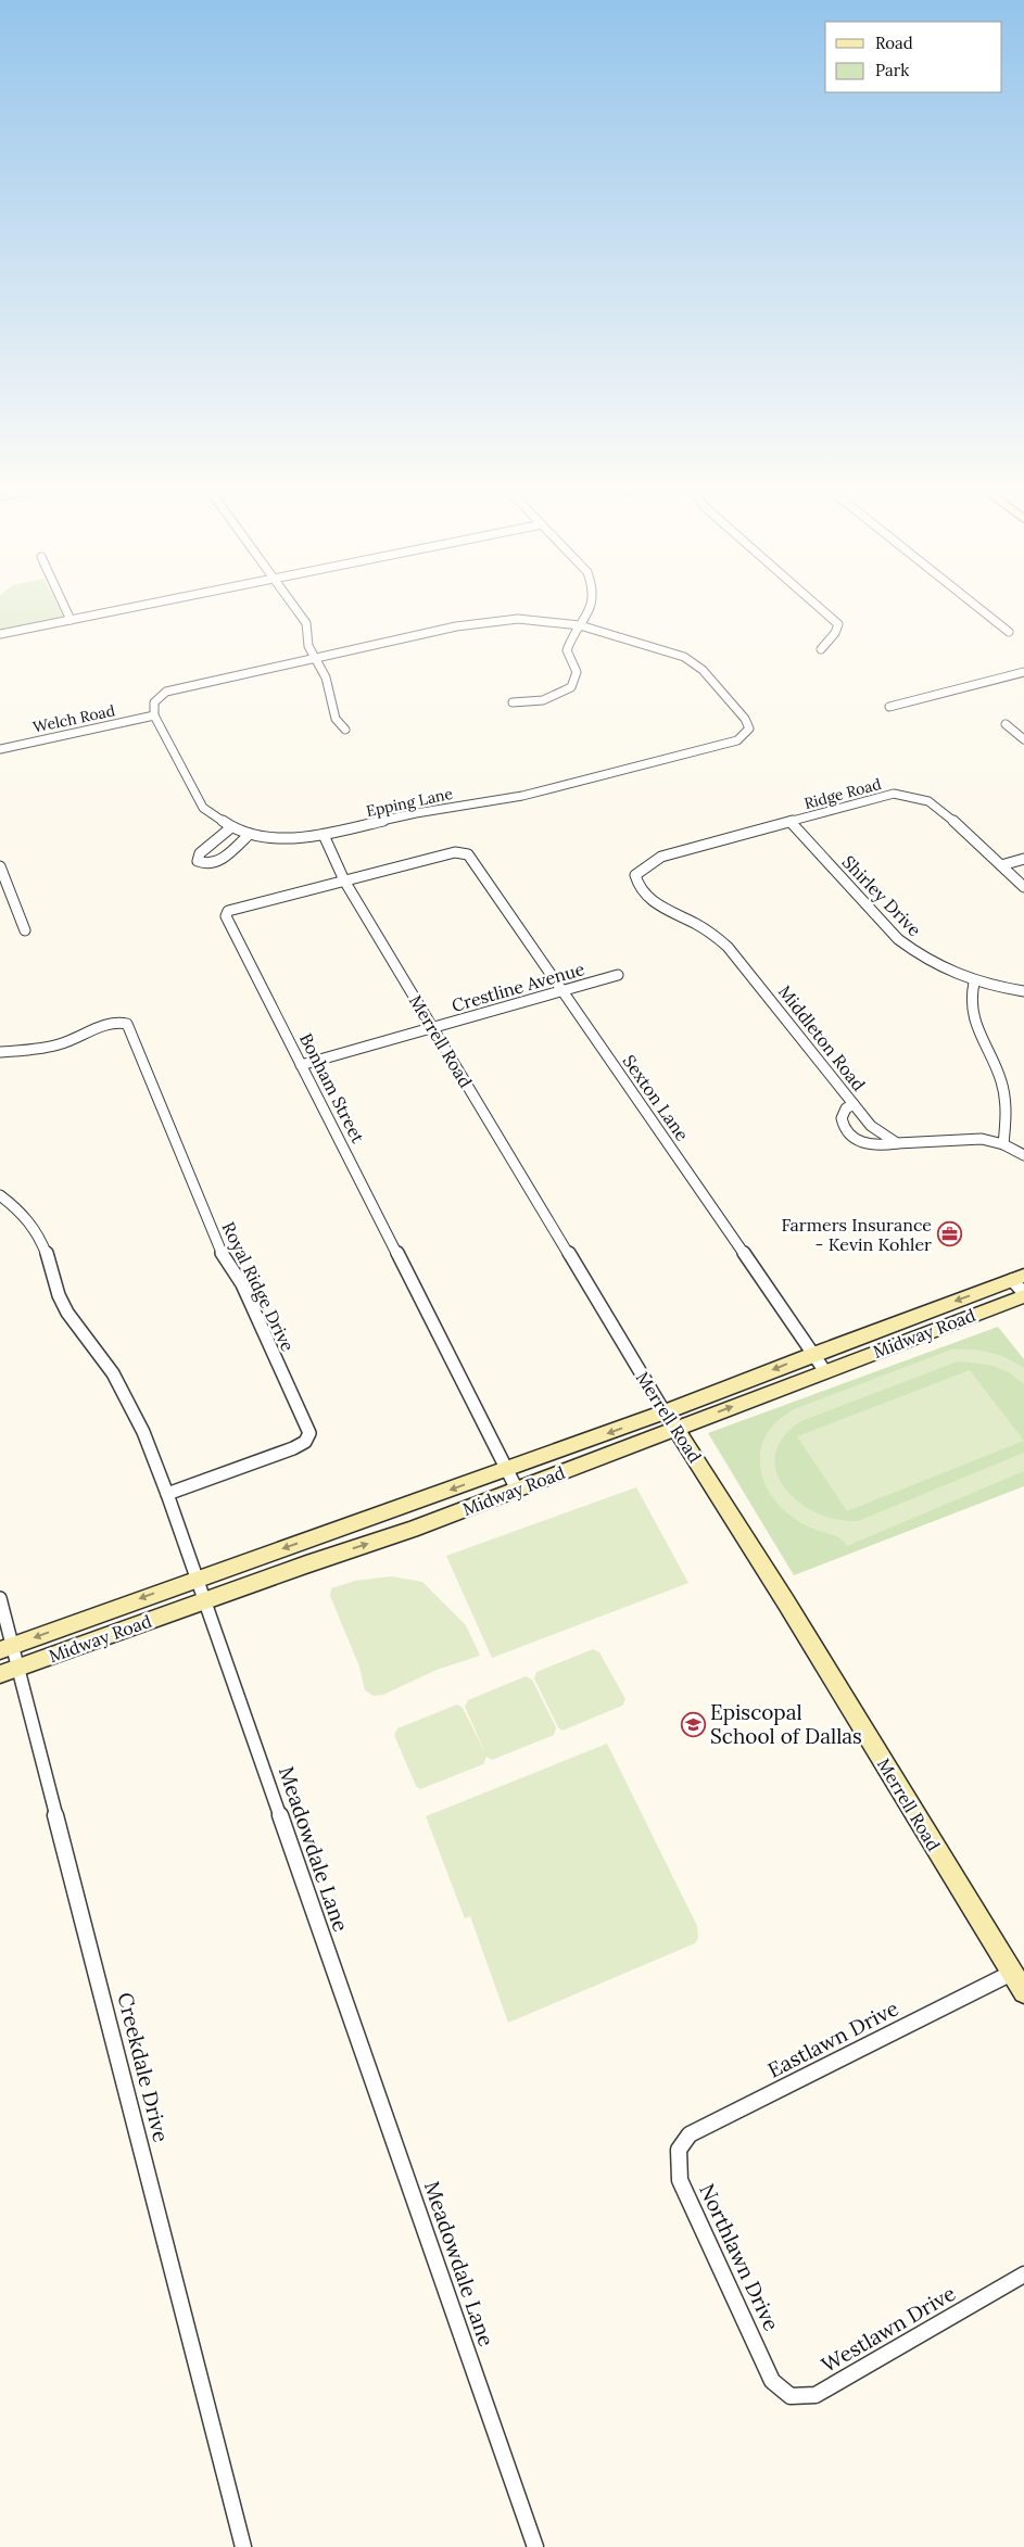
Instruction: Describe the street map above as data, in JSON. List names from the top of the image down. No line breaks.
{"streets":{"main road":["Merrell Road","Midway Road"],"street":["Welch Road","Ridge Road","Epping Lane","Shirley Drive","Crestline Avenue","Middleton Road","Bonham Street","Sexton Lane","Royal Ridge Drive","Meadowdale Lane","Eastlawn Drive","Creekdale Drive","Northlawn Drive","Westlawn Drive"]},"crossings":[["Welch Road","Epping Lane"],["Ridge Road","Shirley Drive"],["Ridge Road","Middleton Road"],["Epping Lane","Merrell Road"],["Crestline Avenue","Merrell Road"],["Crestline Avenue","Bonham Street"],["Crestline Avenue","Sexton Lane"],["Merrell Road","Bonham Street"],["Merrell Road","Midway Road"],["Merrell Road","Eastlawn Drive"],["Bonham Street","Sexton Lane"],["Bonham Street","Midway Road"],["Sexton Lane","Midway Road"],["Royal Ridge Drive","Meadowdale Lane"],["Midway Road","Meadowdale Lane"],["Midway Road","Creekdale Drive"],["Eastlawn Drive","Northlawn Drive"],["Northlawn Drive","Westlawn Drive"]],"places":{"office":["Farmers Insurance - Kevin Kohler"],"school or university":["Episcopal School of Dallas"]},"legend":["Road","Park"]}
